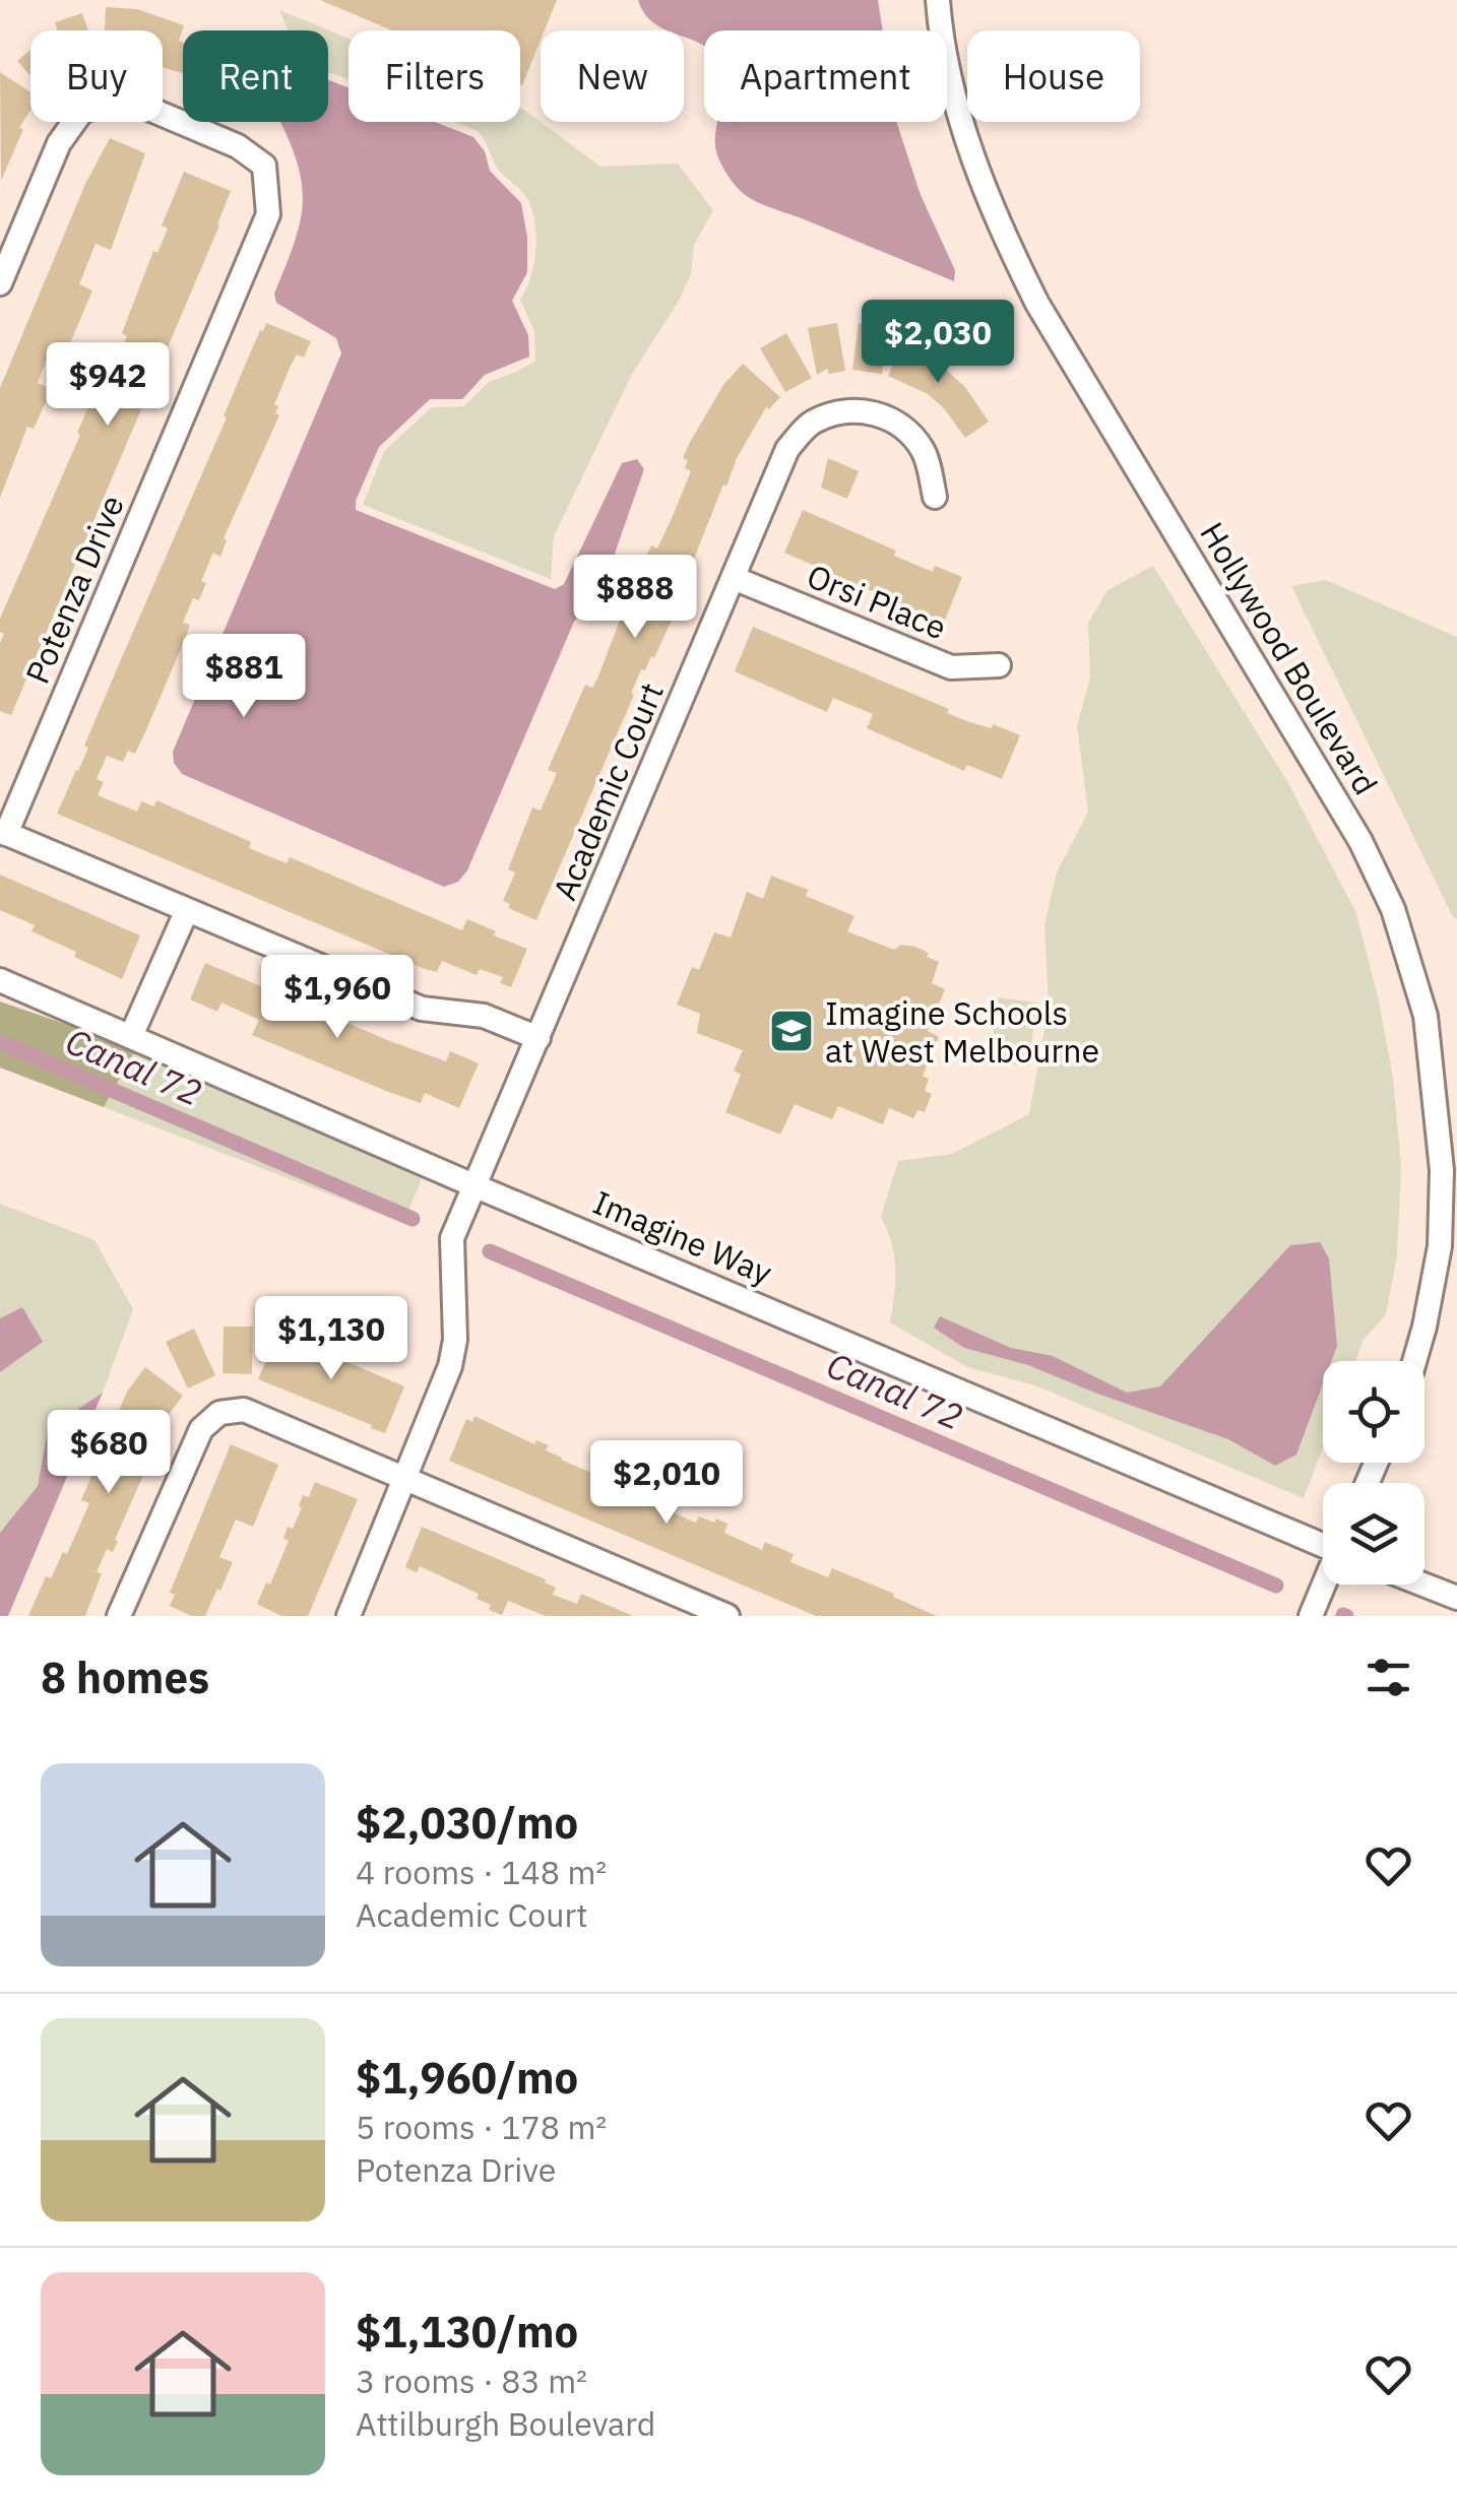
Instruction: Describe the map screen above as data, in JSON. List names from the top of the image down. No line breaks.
{"streets":{"street":["Potenza Drive","Orsi Place","Hollywood Boulevard","Academic Court","Imagine Way"]},"crossings":[["Potenza Drive","Academic Court"],["Orsi Place","Academic Court"],["Academic Court","Imagine Way"]],"water":["Canal 72"],"places":{"school or university":["Imagine Schools at West Melbourne"]},"page":{"chip":["Buy","Rent","Filters","New","Apartment","House"],"price":["$2,030","$942","$888","$881","$1,960","$1,130","$680","$2,010"],"heading":"8 homes","list":[{"name":"$2,030/mo","note":"4 rooms · 148 m² · Academic Court"},{"name":"$1,960/mo","note":"5 rooms · 178 m² · Potenza Drive"},{"name":"$1,130/mo","note":"3 rooms · 83 m² · Attilburgh Boulevard"}]}}
